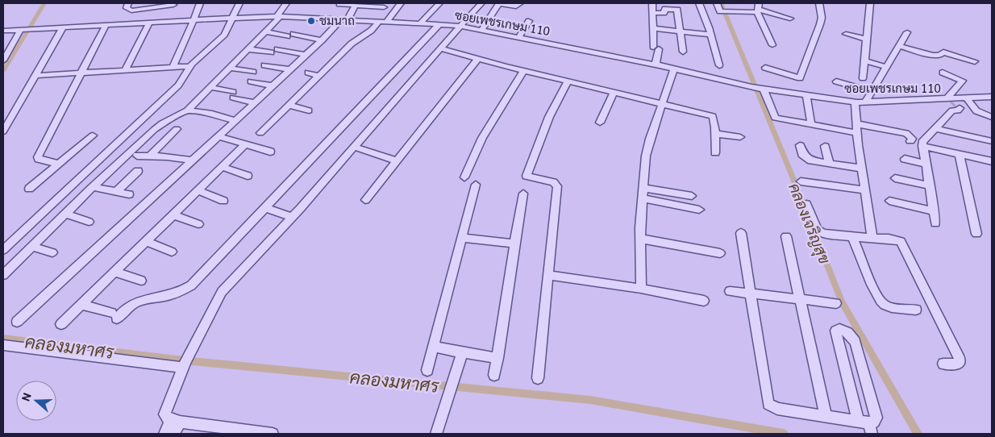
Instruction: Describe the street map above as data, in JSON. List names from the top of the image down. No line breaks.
{"streets":{"street":["ซอยเพชรเกษม 110"]},"water":["คลองเจริญสุข","คลองมหาศร"],"places":["ชมนาถ"],"north":"left"}
